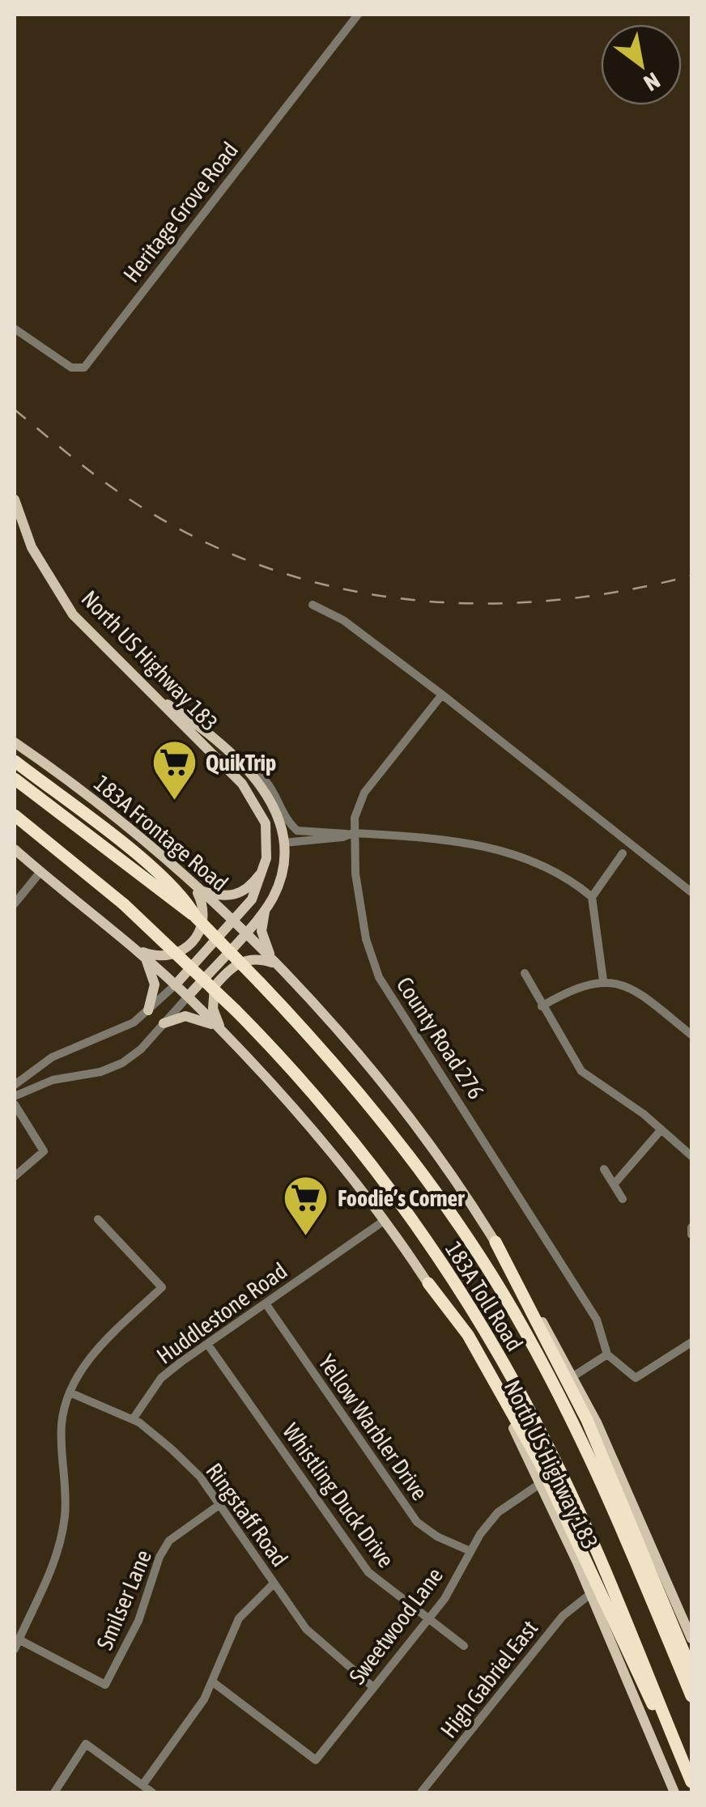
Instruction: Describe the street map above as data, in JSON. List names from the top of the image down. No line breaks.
{"streets":{"highway":["183A Toll Road"],"main road":["North US Highway 183","183A Frontage Road"],"street":["Heritage Grove Road","County Road 276","Huddlestone Road","Yellow Warbler Drive","Whistling Duck Drive","Ringstaff Road","Smilser Lane","Sweetwood Lane","High Gabriel East"]},"crossings":[["North US Highway 183","183A Frontage Road"],["North US Highway 183","Huddlestone Road"],["North US Highway 183","Sweetwood Lane"],["North US Highway 183","High Gabriel East"],["Huddlestone Road","Yellow Warbler Drive"],["Huddlestone Road","Whistling Duck Drive"],["Huddlestone Road","Ringstaff Road"],["Yellow Warbler Drive","Sweetwood Lane"],["Whistling Duck Drive","Sweetwood Lane"],["Ringstaff Road","Smilser Lane"],["Ringstaff Road","Sweetwood Lane"]],"places":{"supermarket":["QuikTrip","Foodie’s Corner"]},"north":"bottom right"}
